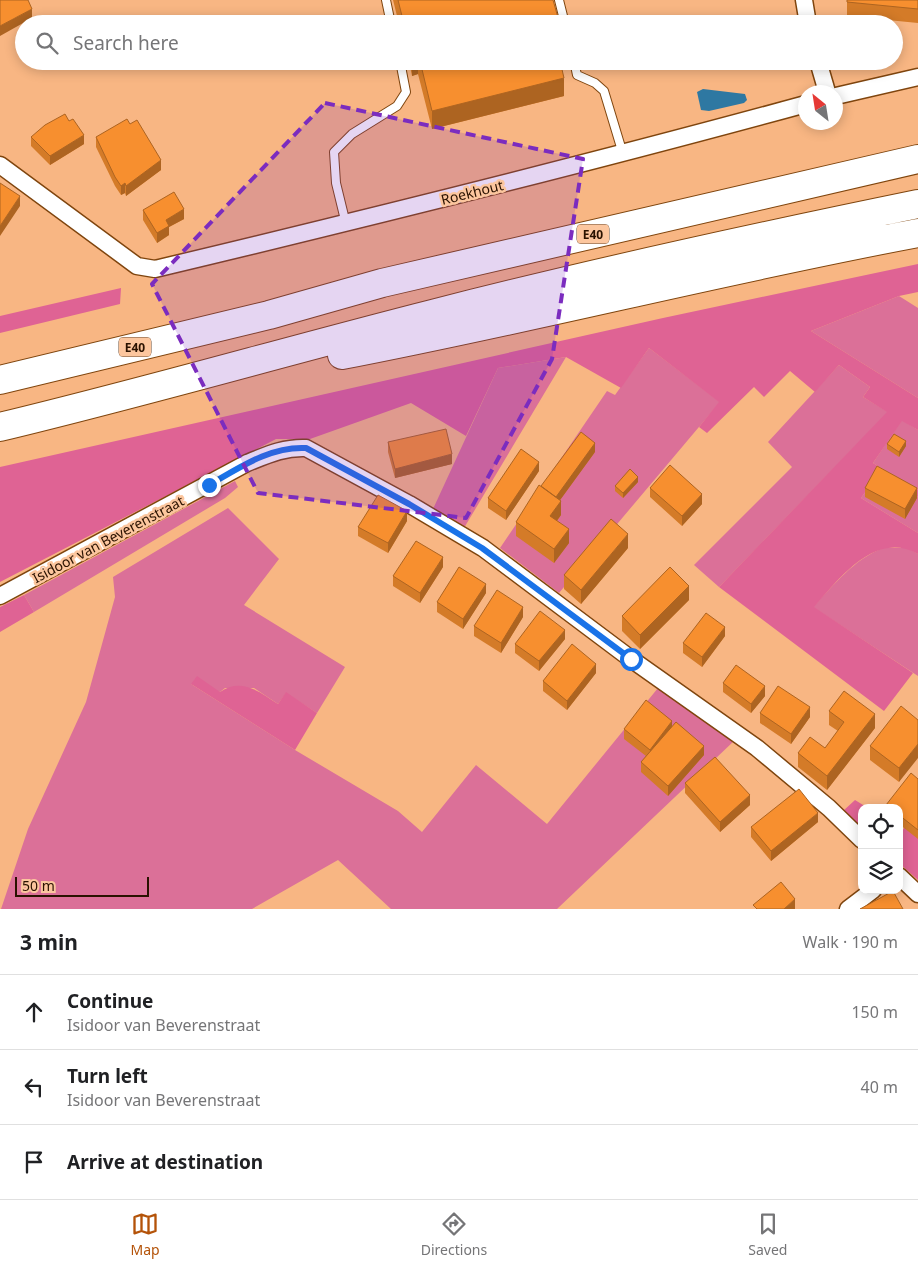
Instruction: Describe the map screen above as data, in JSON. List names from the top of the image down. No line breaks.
{"streets":{"highway":["E40"],"street":["Roekhout","Isidoor van Beverenstraat"]},"scale_bar":"50 m","north":"top left","page":{"search":"Search here","scale":"50 m","heading":["3 min","Walk · 190 m"],"list":[["Continue","Isidoor van Beverenstraat","150 m"],["Turn left","Isidoor van Beverenstraat","40 m"],"Arrive at destination"],"nav":["Map","Directions","Saved"]}}
